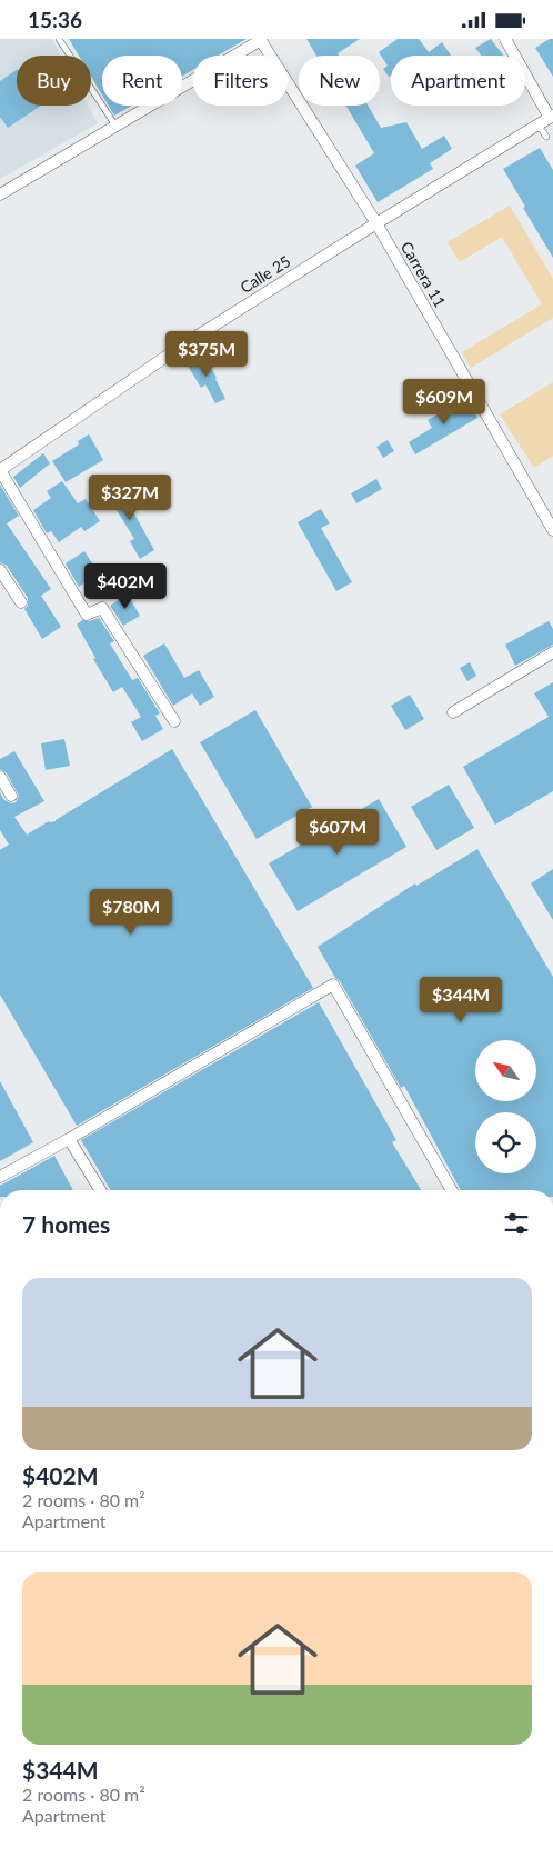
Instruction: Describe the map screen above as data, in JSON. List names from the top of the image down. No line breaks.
{"streets":{"street":["Calle 25","Carrera 11"]},"crossings":[["Calle 25","Carrera 11"]],"north":"top left","page":{"status":"15:36","chip":["Buy","Rent","Filters","New","Apartment"],"price":["$375M","$609M","$327M","$402M","$607M","$780M","$344M"],"heading":"7 homes","list":[{"name":"$402M","note":"2 rooms · 80 m² · Apartment"},{"name":"$344M","note":"2 rooms · 80 m² · Apartment"}]}}
